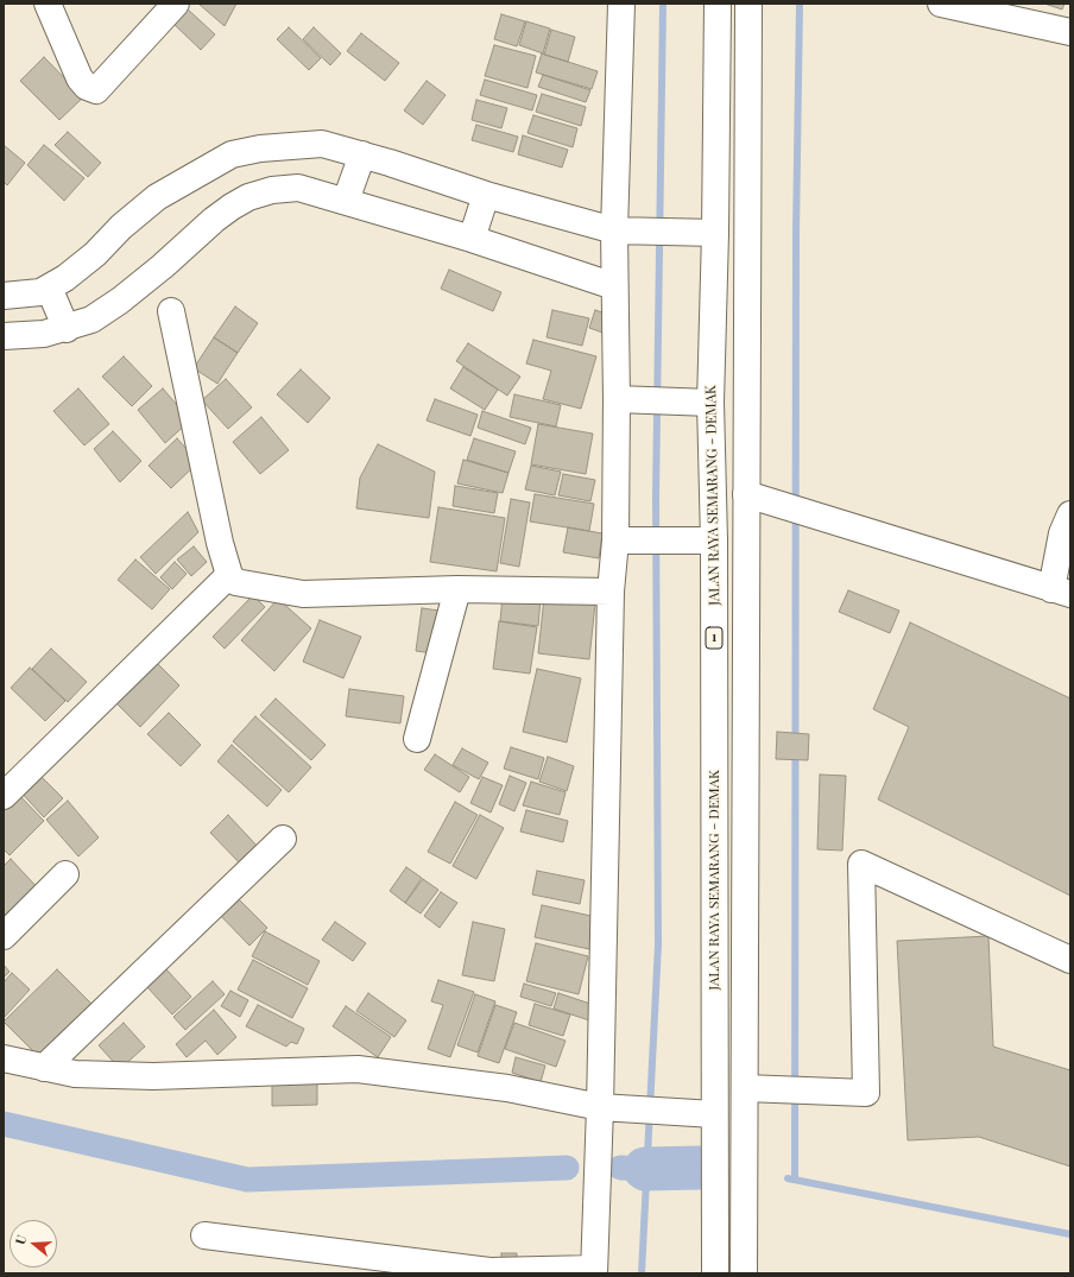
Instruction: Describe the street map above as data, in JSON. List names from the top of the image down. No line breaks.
{"streets":{"main road":["JALAN RAYA SEMARANG - DEMAK","1"]},"north":"left"}
